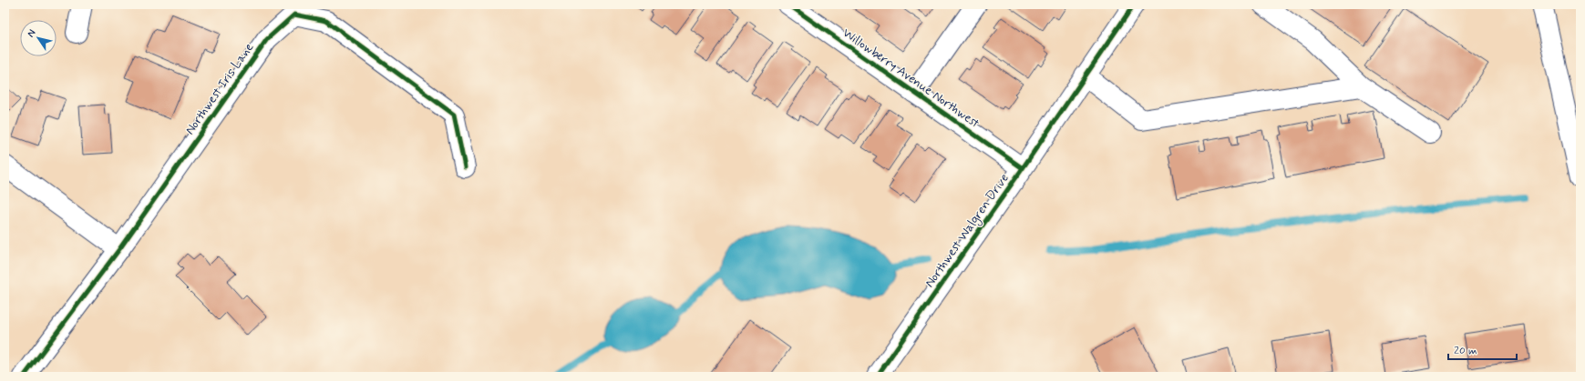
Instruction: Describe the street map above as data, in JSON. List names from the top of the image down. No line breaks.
{"streets":{"street":["Willowberry Avenue Northwest","Northwest Iris Lane","Northwest Walgren Drive"]},"crossings":[["Willowberry Avenue Northwest","Northwest Walgren Drive"]],"scale_bar":"20 m","north":"top left"}
